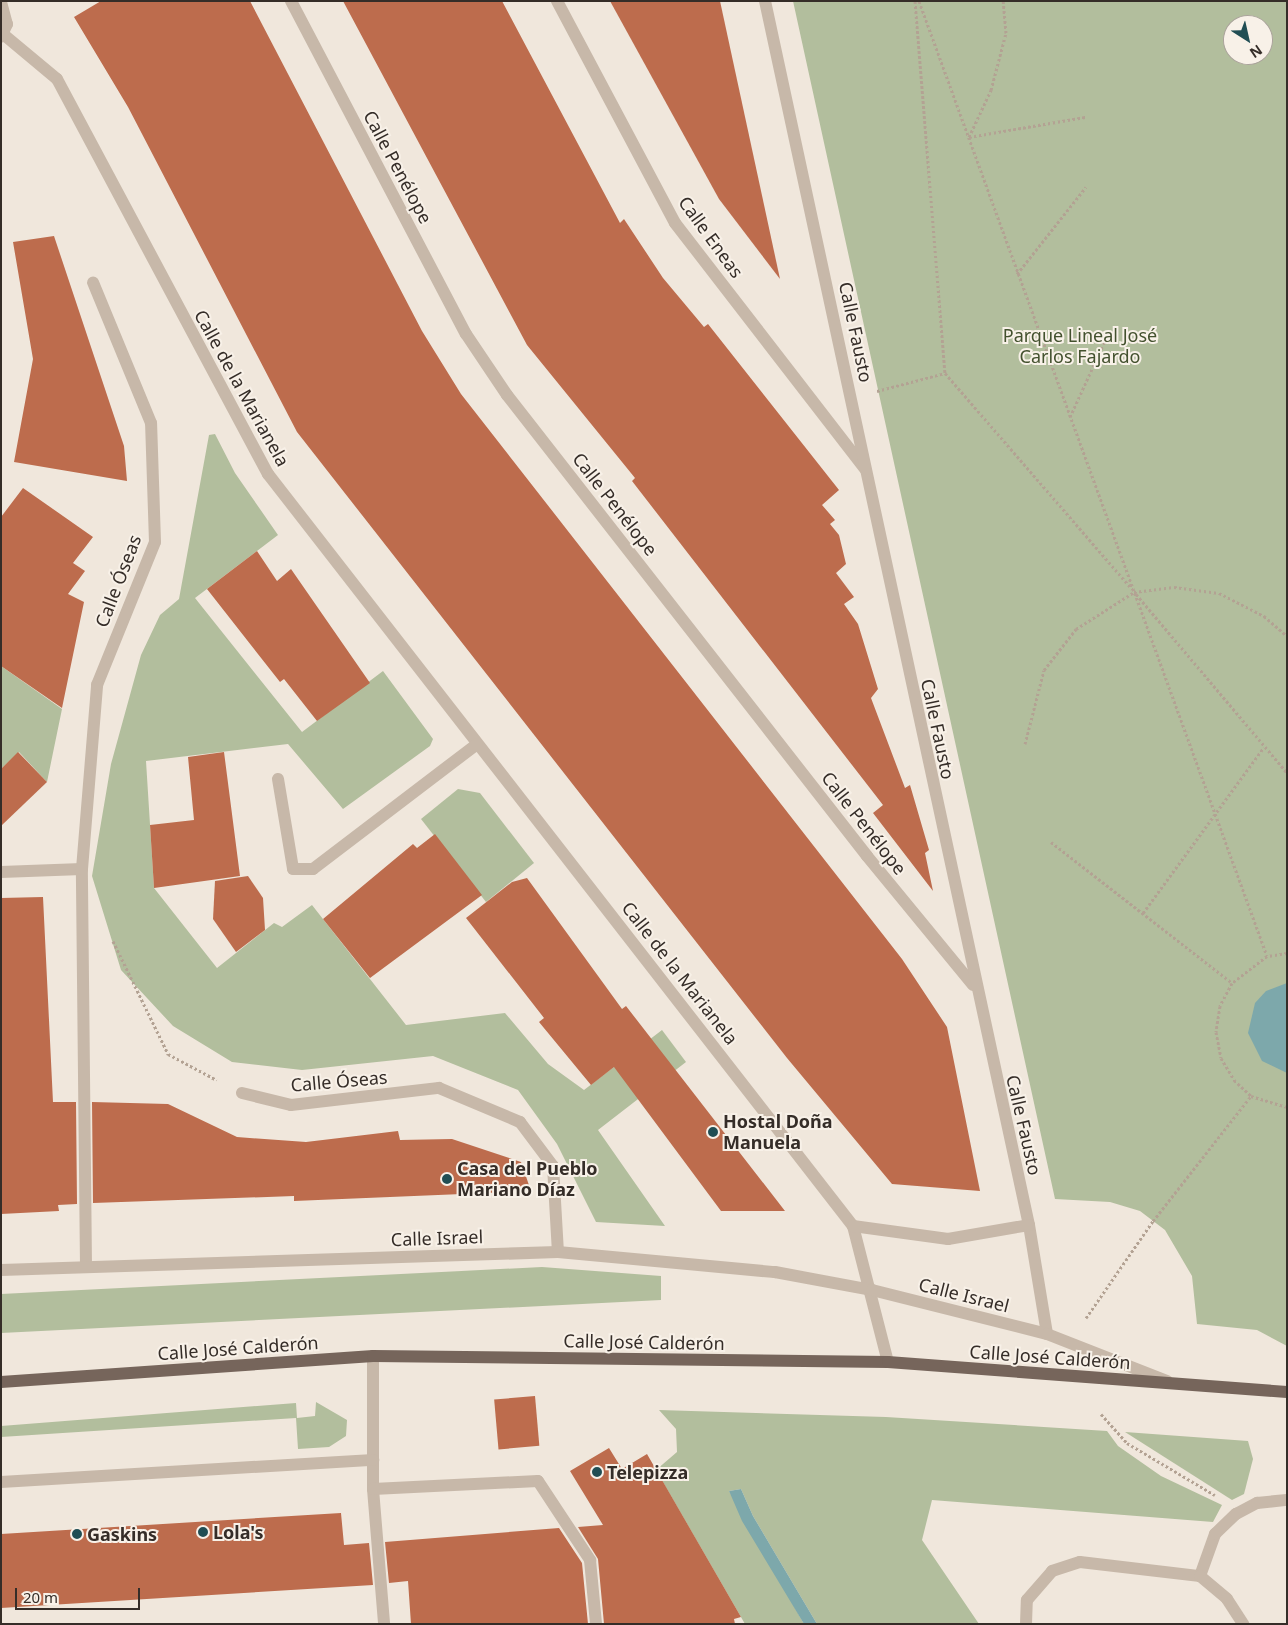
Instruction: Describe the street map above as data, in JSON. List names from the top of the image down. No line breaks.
{"streets":{"main road":["Calle José Calderón"],"street":["Calle Penélope","Calle Eneas","Calle Fausto","Calle de la Marianela","Calle Óseas","Calle Israel"]},"crossings":[["Calle Penélope","Calle Fausto"],["Calle Eneas","Calle Fausto"],["Calle Fausto","Calle Israel"],["Calle Óseas","Calle Israel"]],"parks":["Parque Lineal José Carlos Fajardo"],"places":["Hostal Doña Manuela","Casa del Pueblo Mariano Díaz","Telepizza","Lola's","Gaskins"],"scale_bar":"20 m","north":"bottom right"}
